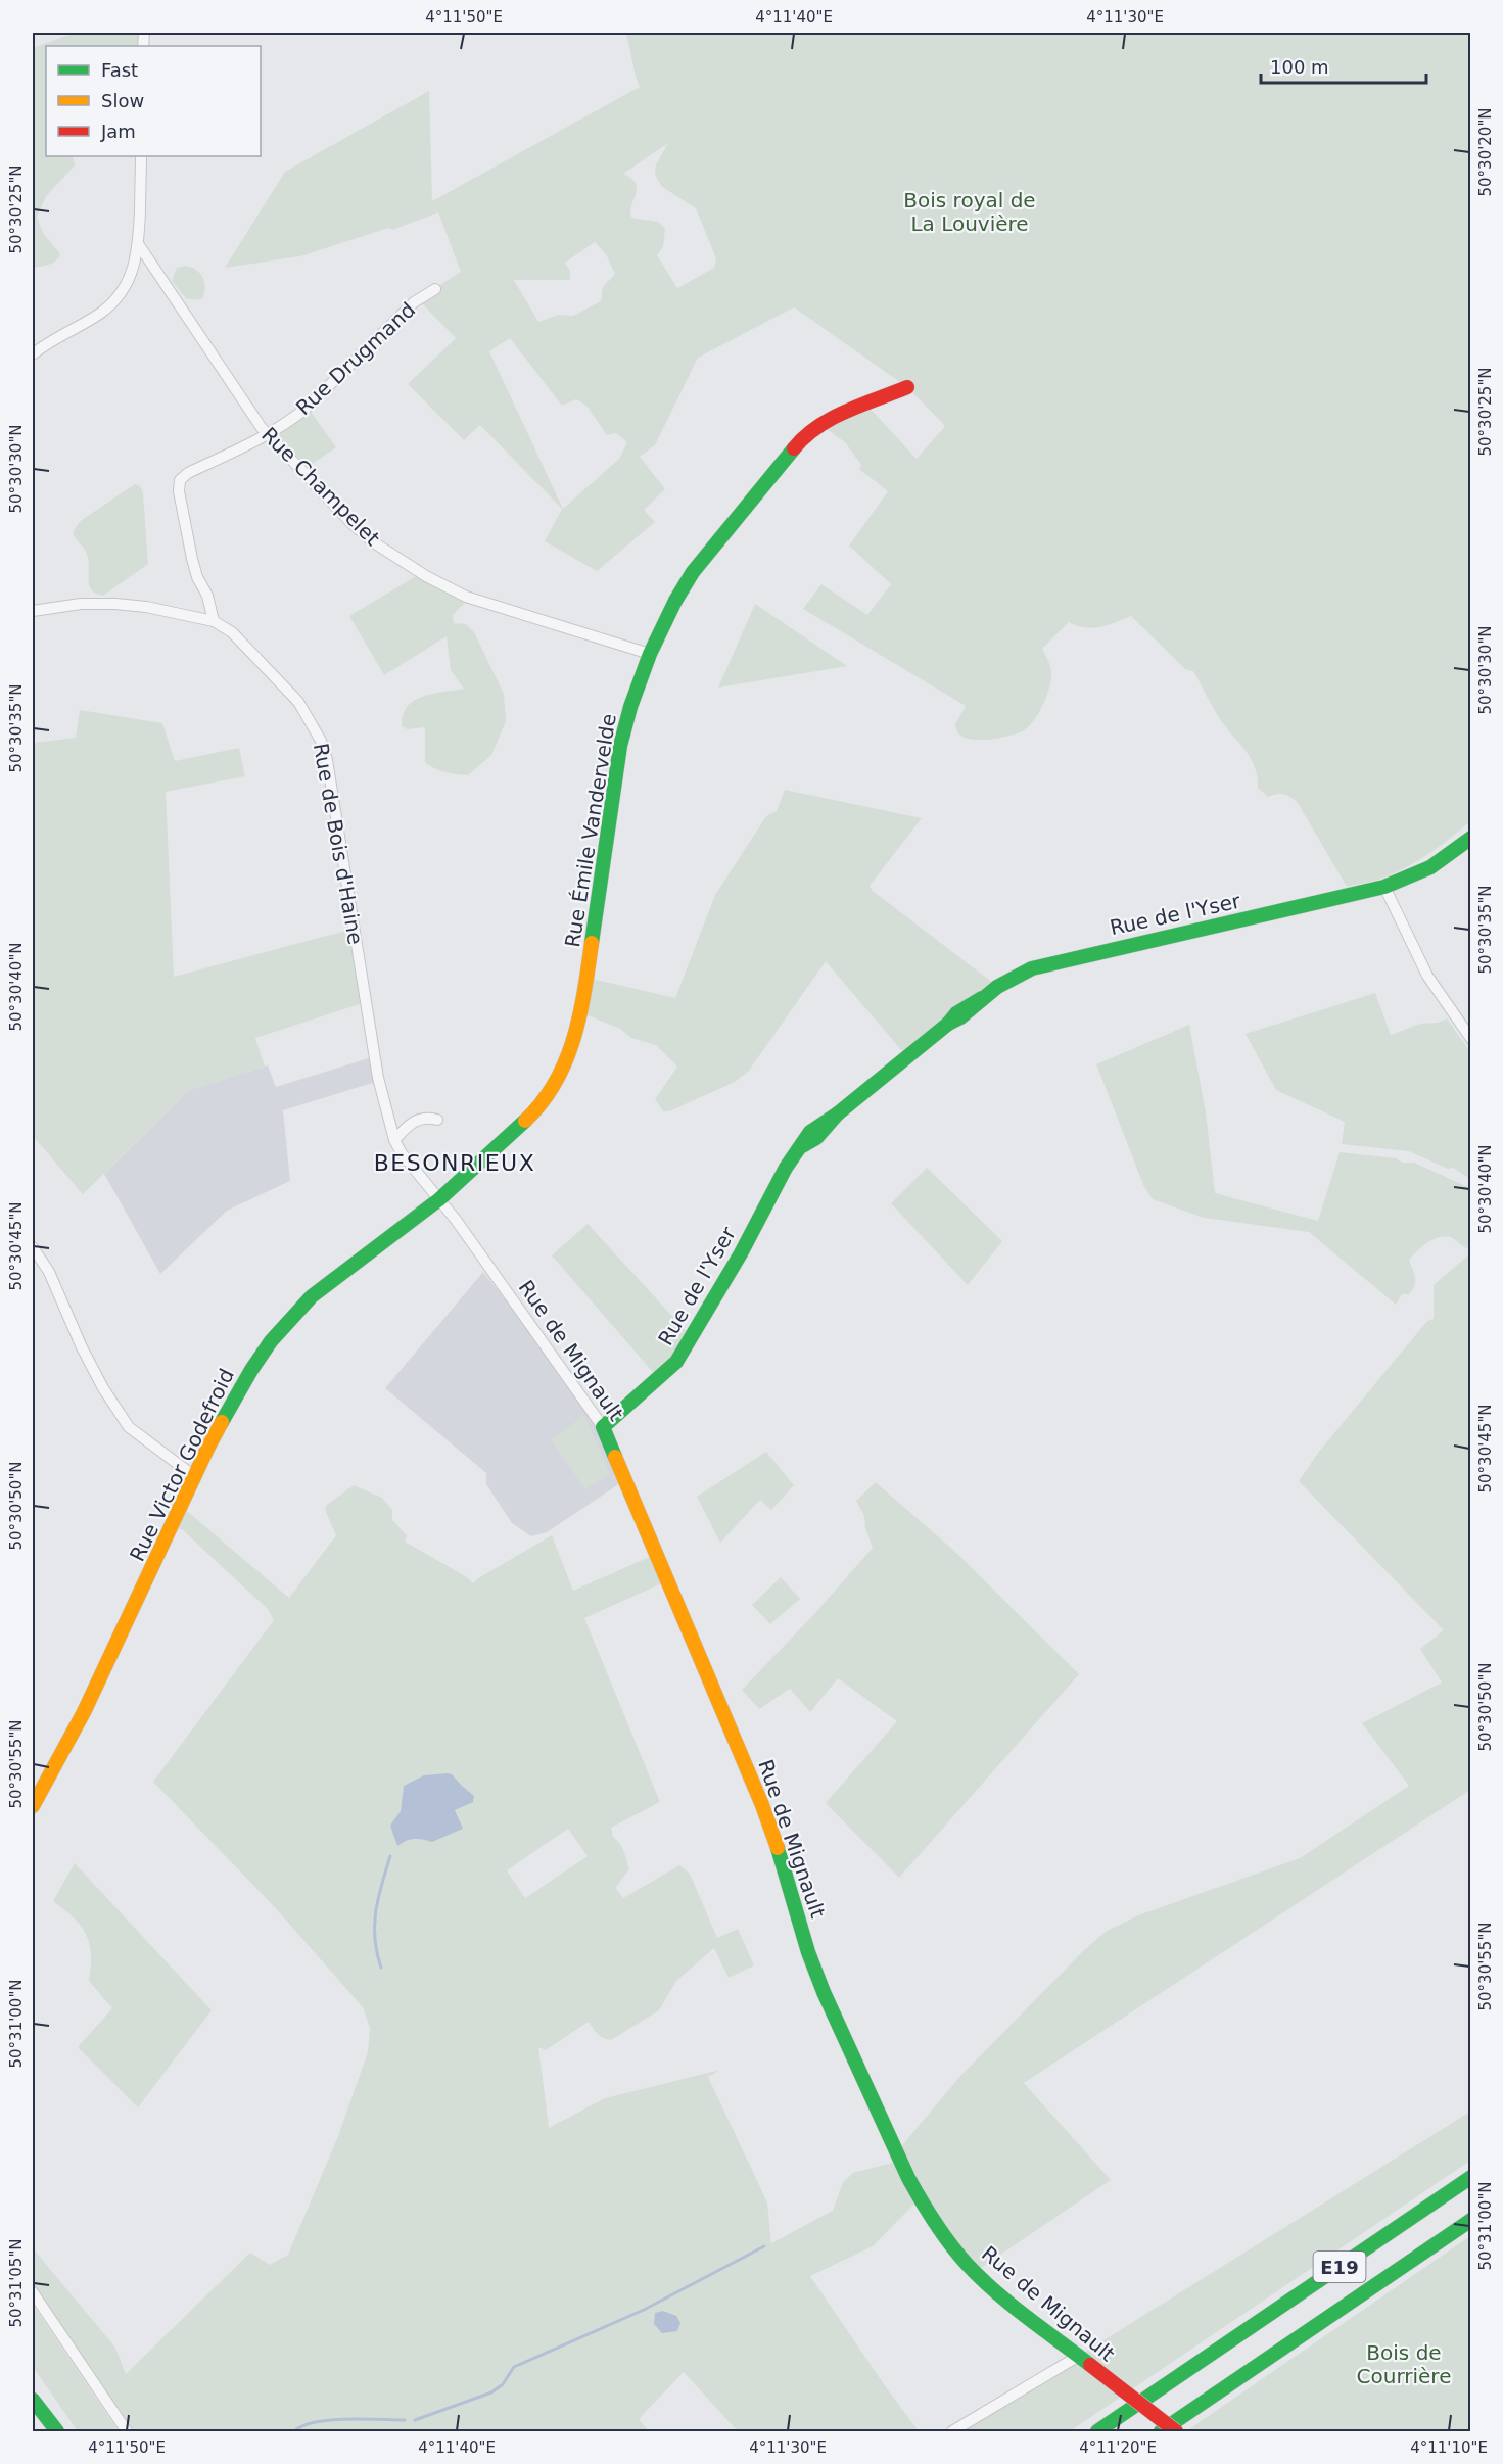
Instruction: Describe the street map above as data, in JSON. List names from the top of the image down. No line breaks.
{"streets":{"main road":["Rue Émile Vandervelde","Rue de l'Yser","Rue de Mignault","Rue Victor Godefroid","E19"],"street":["Rue Drugmand","Rue Champelet","Rue de Bois d'Haine"]},"crossings":[["Rue Drugmand","Rue Champelet"],["Rue Drugmand","Rue de Bois d'Haine"],["Rue Champelet","Rue Émile Vandervelde"],["Rue Émile Vandervelde","Rue de Bois d'Haine"],["Rue Émile Vandervelde","Rue de Mignault"],["Rue Émile Vandervelde","Rue Victor Godefroid"],["Rue de Bois d'Haine","Rue de Mignault"],["Rue de Bois d'Haine","Rue Victor Godefroid"],["Rue de l'Yser","Rue de Mignault"],["Rue de Mignault","Rue Victor Godefroid"]],"districts":["BESONRIEUX"],"parks":["Bois royal de La Louvière","Bois de Courrière"],"legend":["Fast","Slow","Jam"],"scale_bar":"100 m","coordinates":["4°11'50\"E","4°11'40\"E","4°11'30\"E","50°30'20\"N","50°30'25\"N","50°30'30\"N","50°30'35\"N","50°30'40\"N","50°30'45\"N","50°30'50\"N","50°30'55\"N","50°31'00\"N","50°31'05\"N","4°11'20\"E","4°11'10\"E"]}
